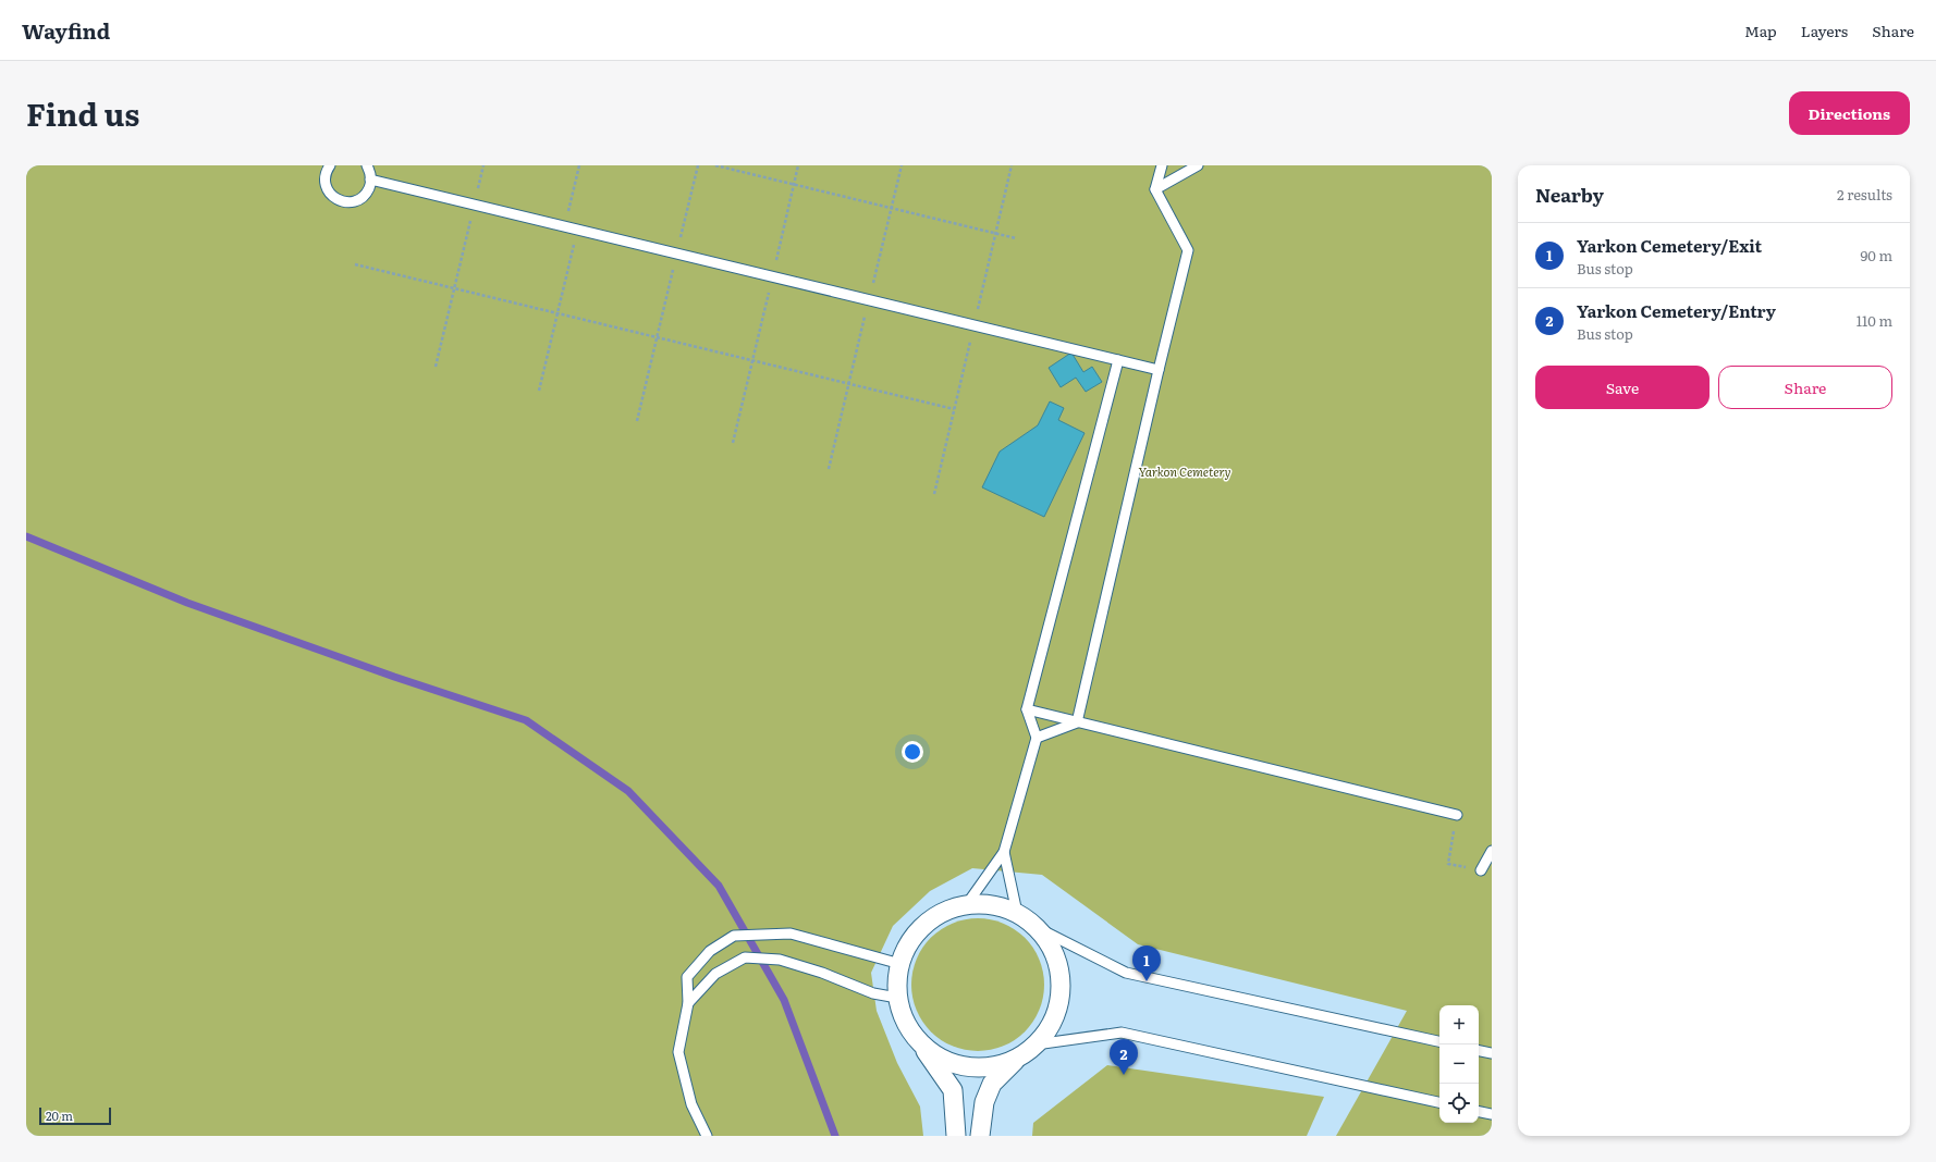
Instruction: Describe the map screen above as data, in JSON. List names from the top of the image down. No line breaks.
{"parks":["Yarkon Cemetery"],"scale_bar":"20 m","page":{"header":"Wayfind","nav":["Map","Layers","Share"],"title":"Find us","buttons":["Directions",["Save","Share"]],"heading":["Nearby","2 results"],"list":[{"mark":"1","name":"Yarkon Cemetery/Exit","note":"Bus stop","value":"90 m"},{"mark":"2","name":"Yarkon Cemetery/Entry","note":"Bus stop","value":"110 m"}],"pins":["1","2"],"map_buttons":["+","−"],"scale":"20 m"}}
